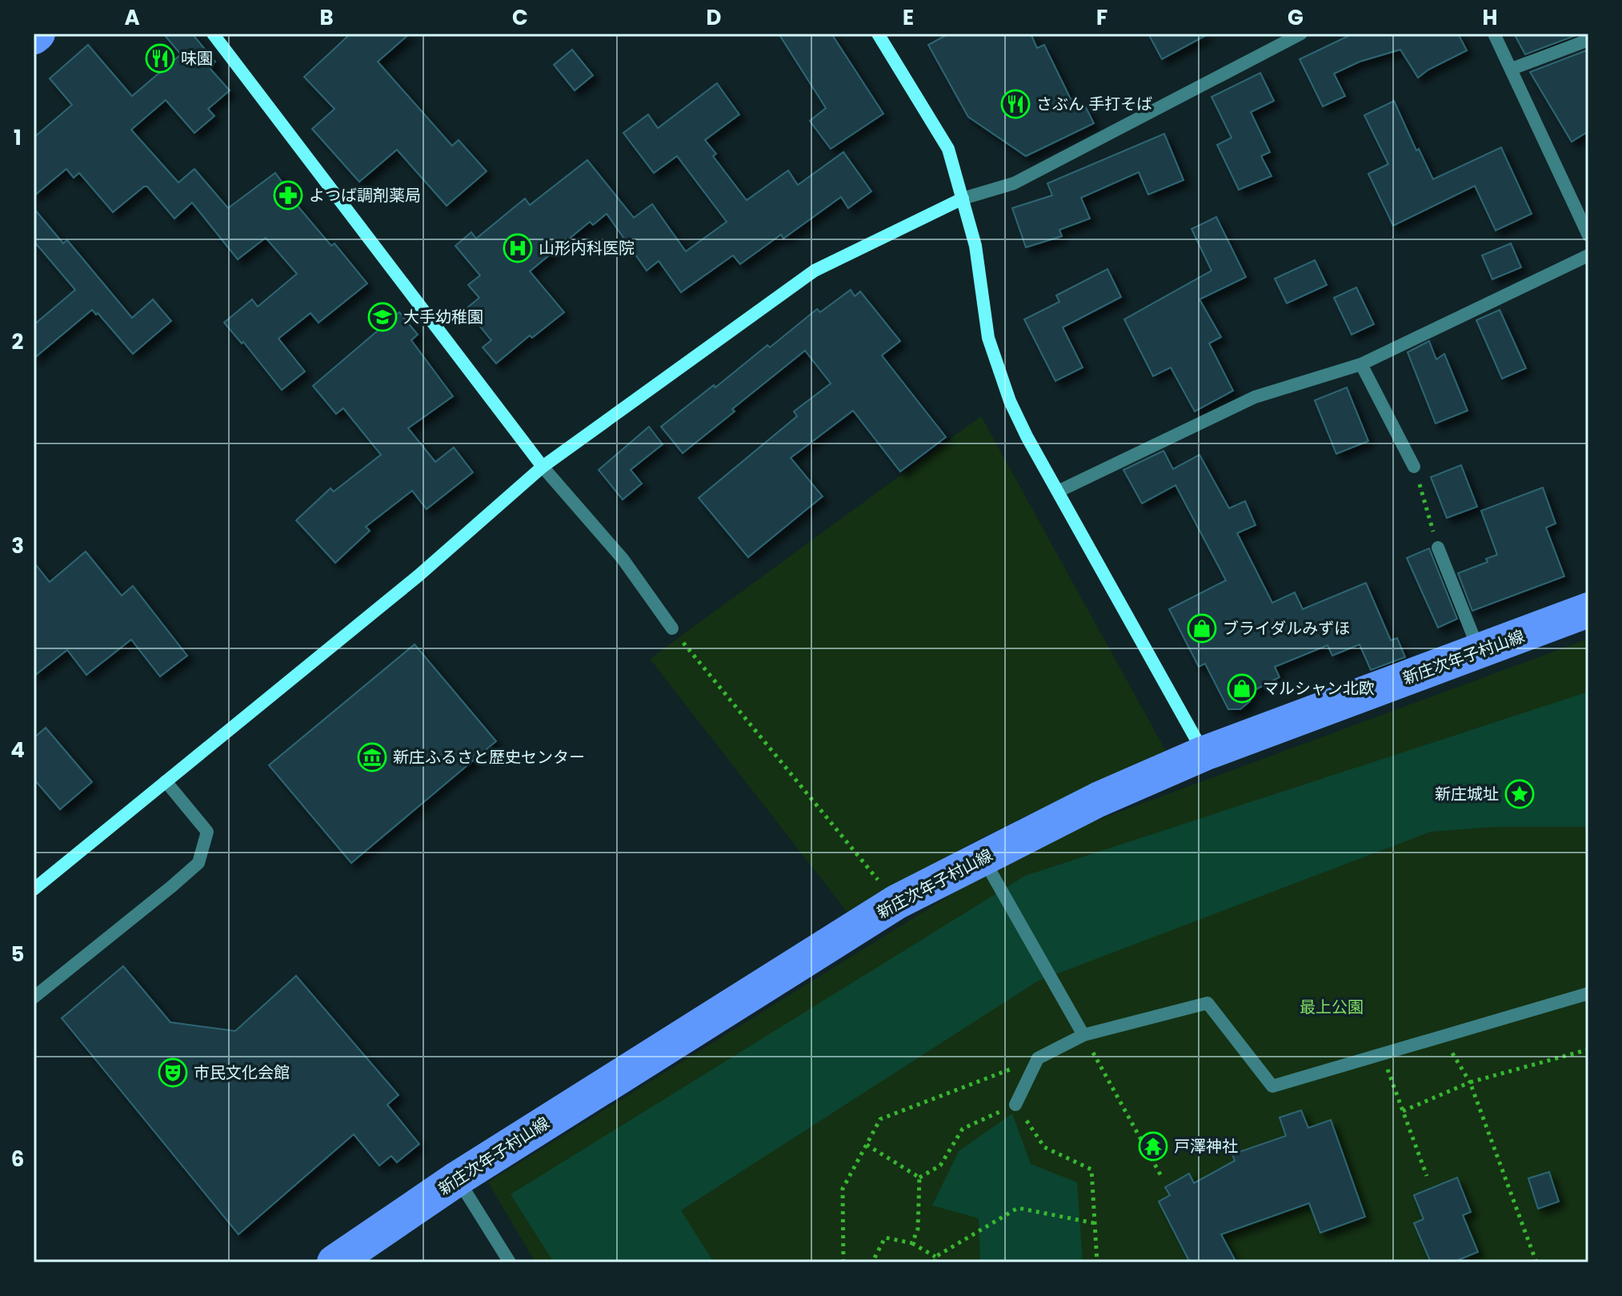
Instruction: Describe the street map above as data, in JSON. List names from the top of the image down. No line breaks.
{"streets":{"main road":["新庄次年子村山線"]},"parks":["最上公園"],"places":{"restaurant":["味園","さぶん 手打そば"],"pharmacy":["よつば調剤薬局"],"hospital":["山形内科医院"],"school or university":["大手幼稚園"],"shop":["ブライダルみずほ","マルシャン北欧"],"museum":["新庄ふるさと歴史センター"],"place":["新庄城址"],"theatre":["市民文化会館"],"temple":["戸澤神社"]},"grid":{"columns":["A","B","C","D","E","F","G","H"],"rows":["1","2","3","4","5","6"]}}
